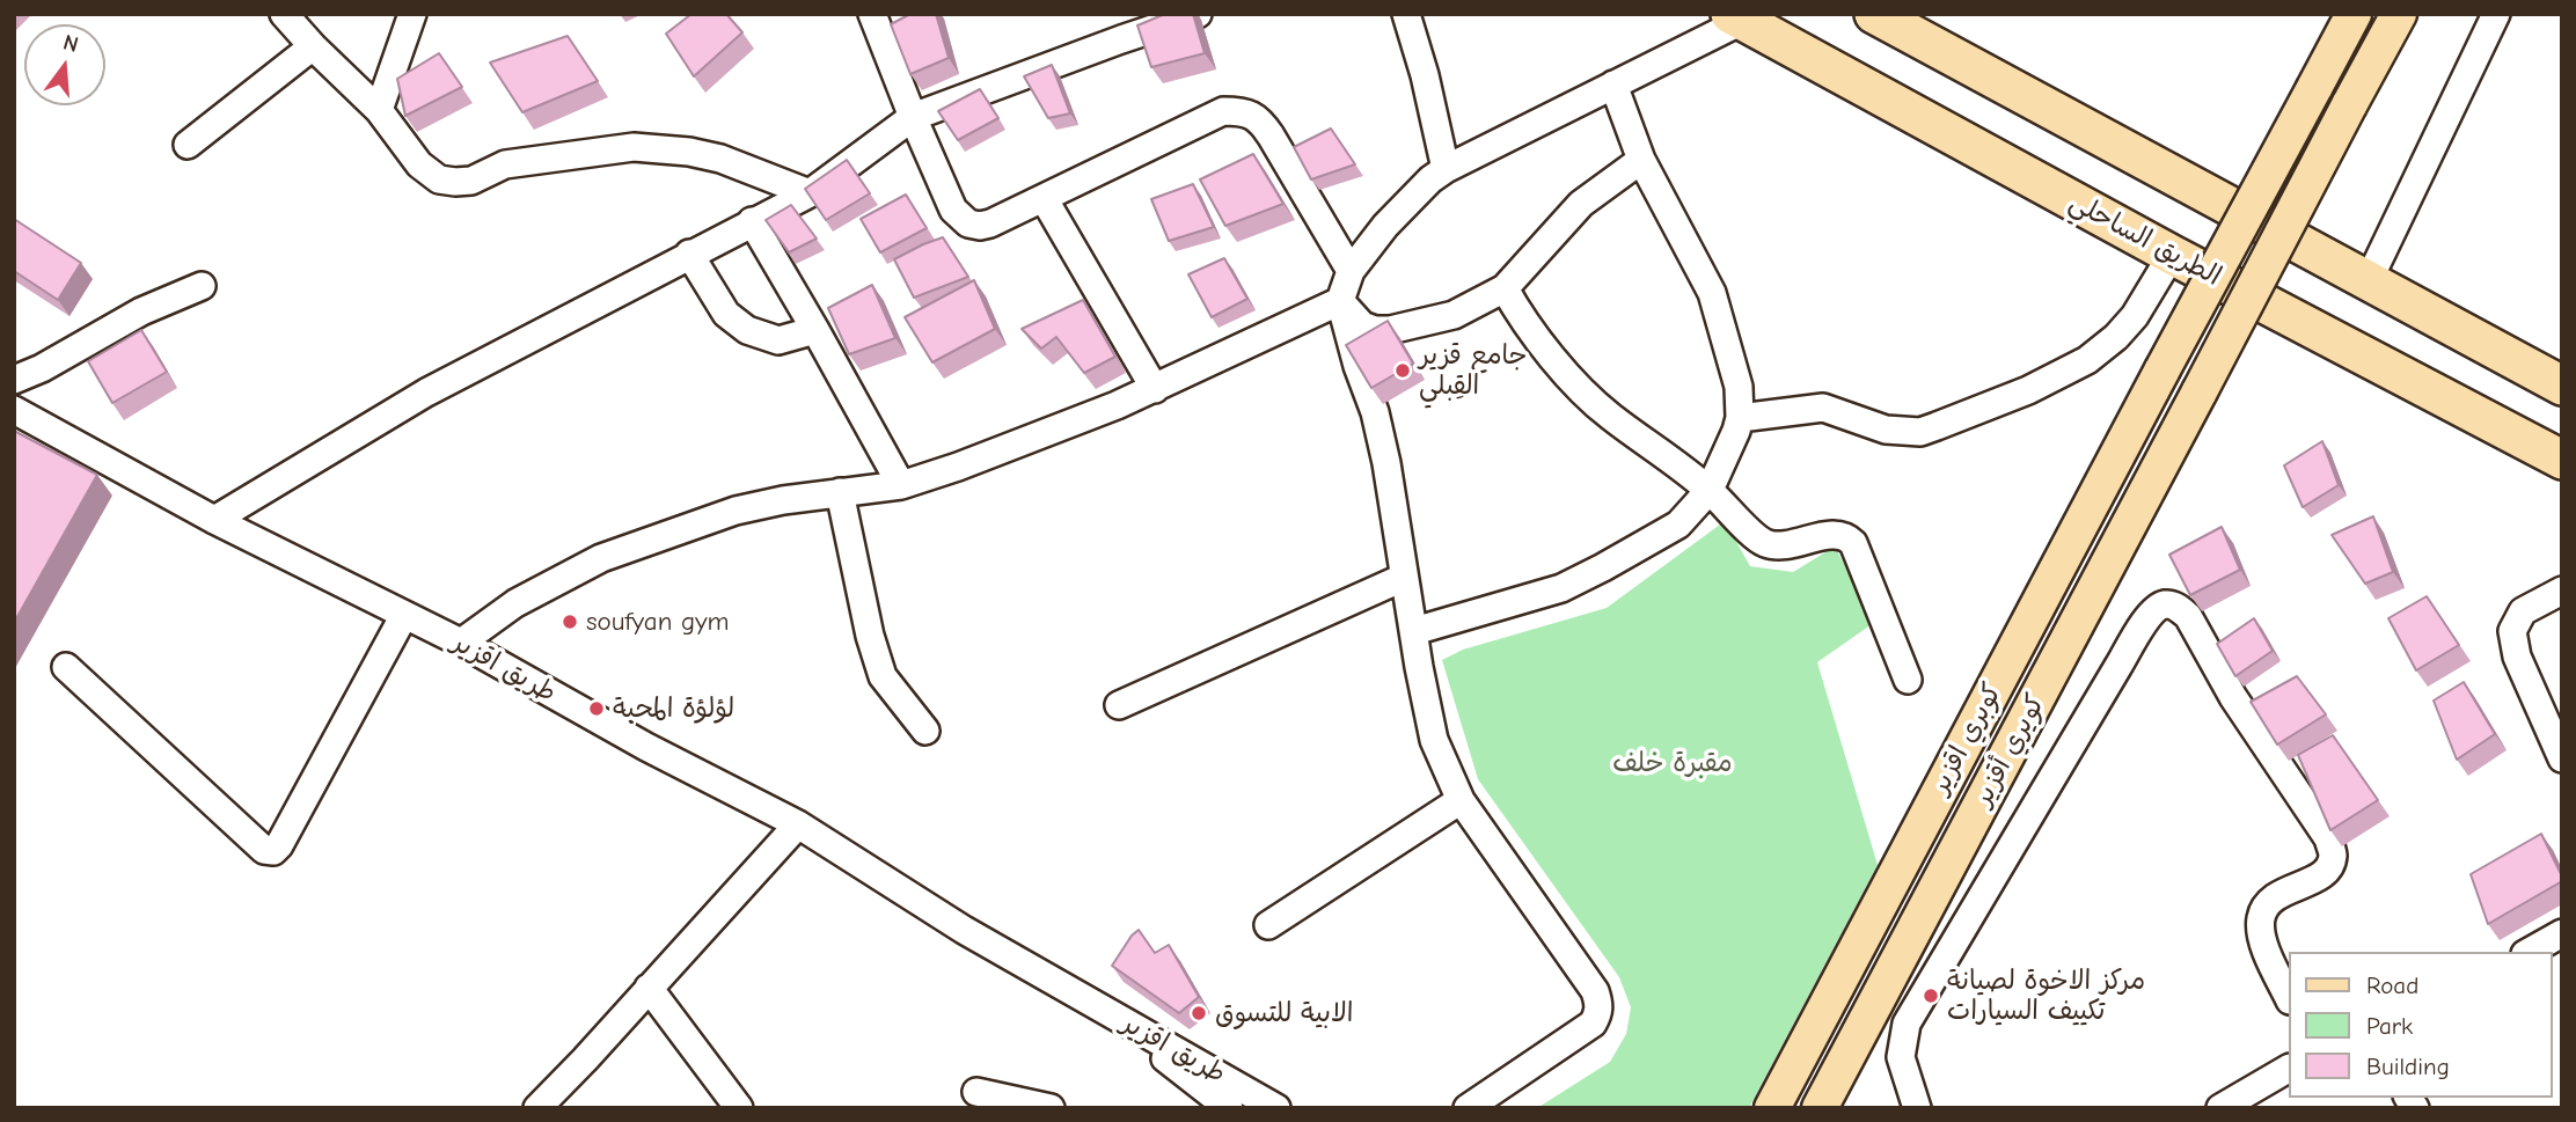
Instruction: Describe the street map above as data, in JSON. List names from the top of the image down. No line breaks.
{"streets":{"highway":["الطريق الساحلي"],"main road":["كوبري اقزير","كويري أقزير"],"street":["طريق اقزير"]},"parks":["مقبرة خلف"],"places":["جامع قزير القِبلي","soufyan gym","لؤلؤة المحبة","مركز الاخوة لصيانة تكييف السيارات","الابية للتسوق"],"legend":["Road","Park","Building"],"north":"top"}
